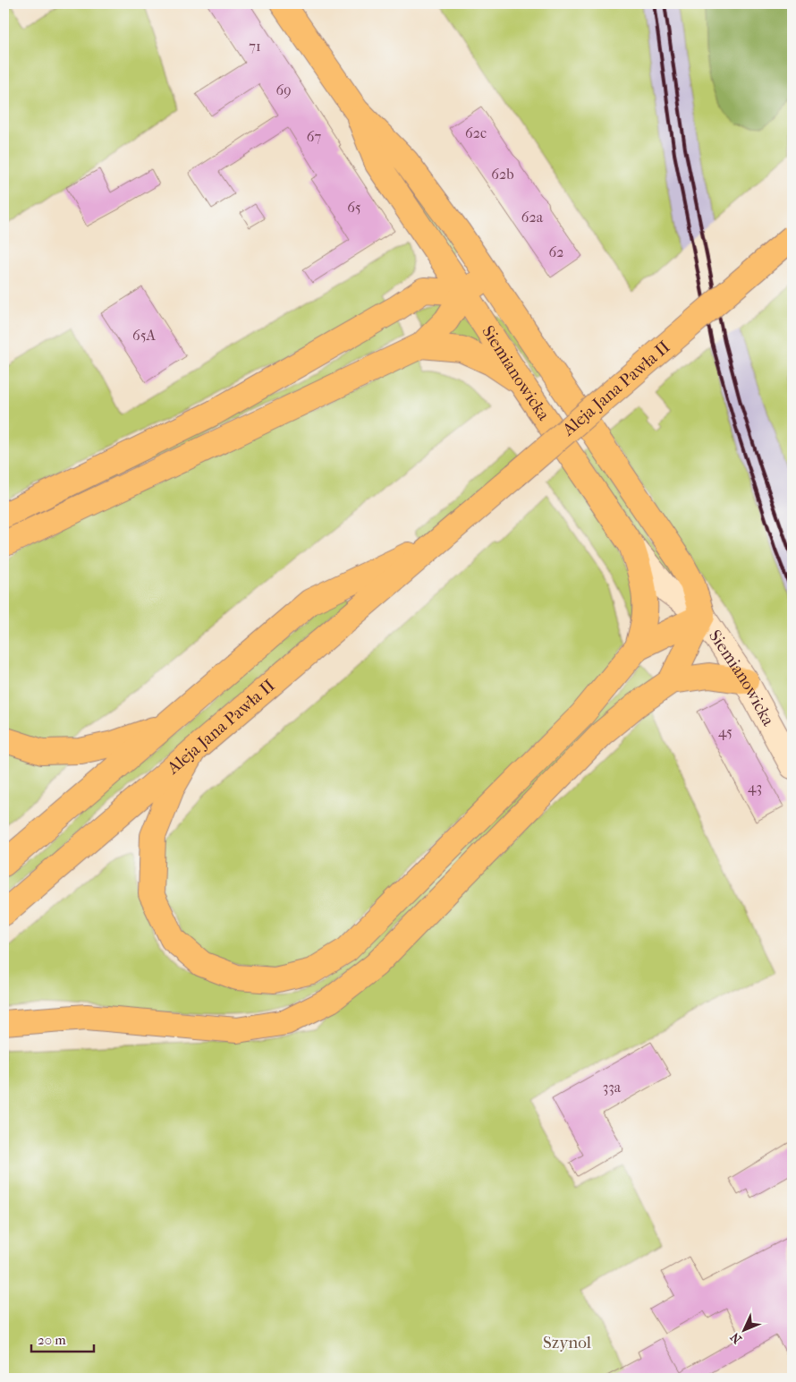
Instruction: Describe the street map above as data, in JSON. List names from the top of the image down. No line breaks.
{"streets":{"main road":["Siemianowicka","Aleja Jana Pawła II"]},"parks":["Szynol"],"house_numbers":["71","69","62c","67","62b","65","62a","62","65A","45","43","33a"],"scale_bar":"20 m","north":"bottom left"}
